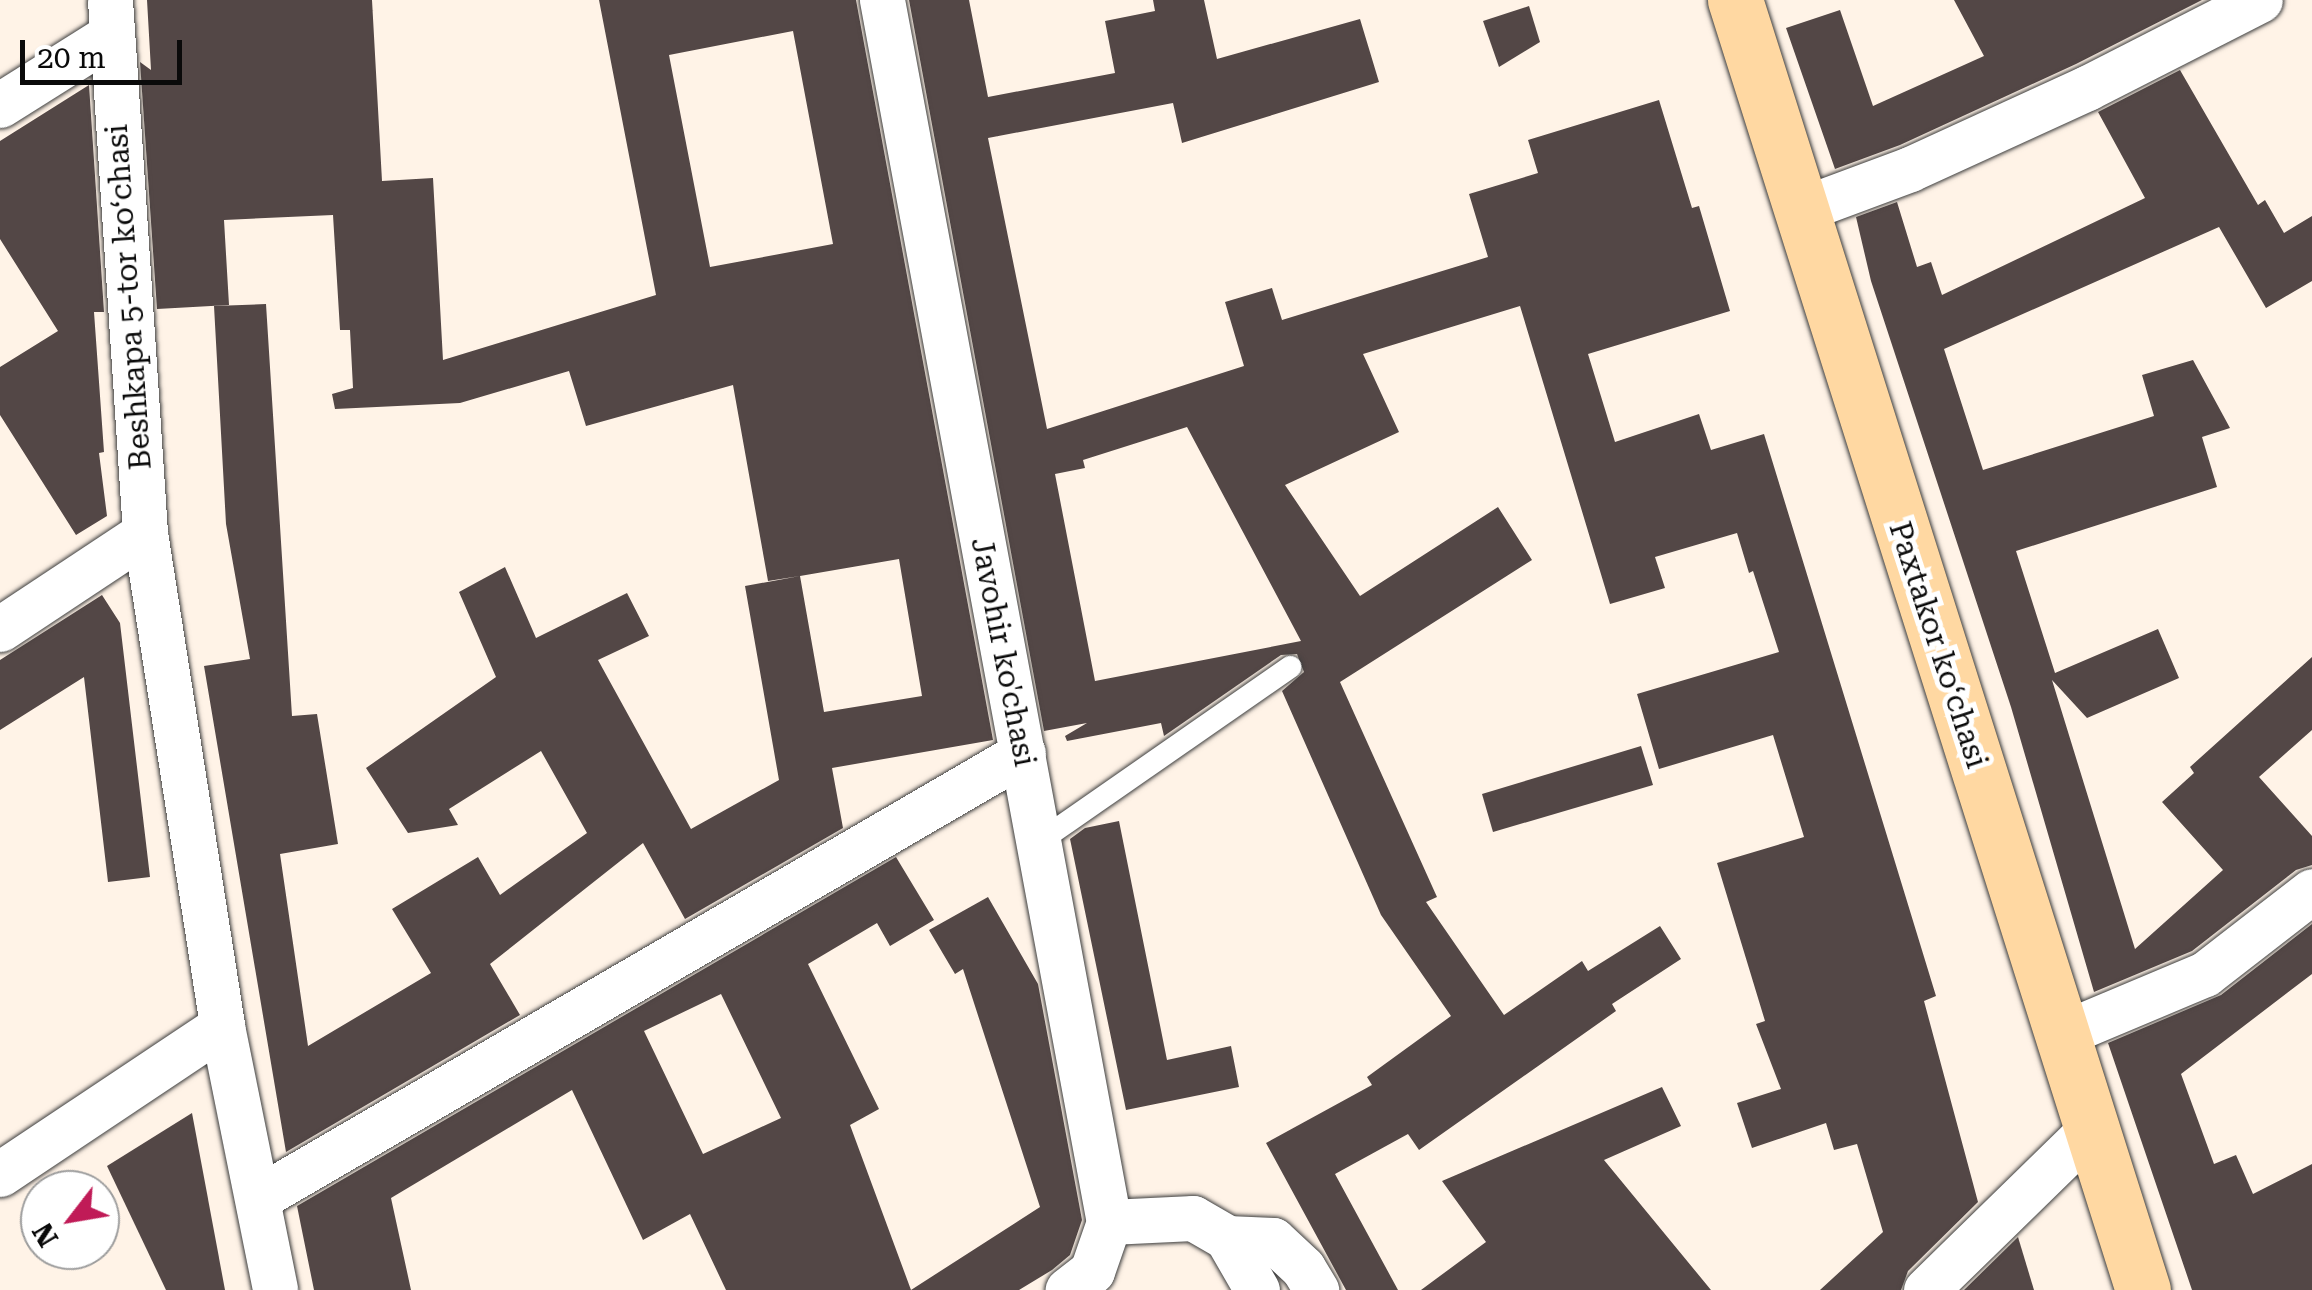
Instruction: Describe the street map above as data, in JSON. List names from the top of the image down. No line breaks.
{"streets":{"main road":["Paxtakor koʻchasi"],"street":["Beshkapa 5-tor koʻchasi","Javohir ko'chasi"]},"scale_bar":"20 m","north":"bottom left"}
